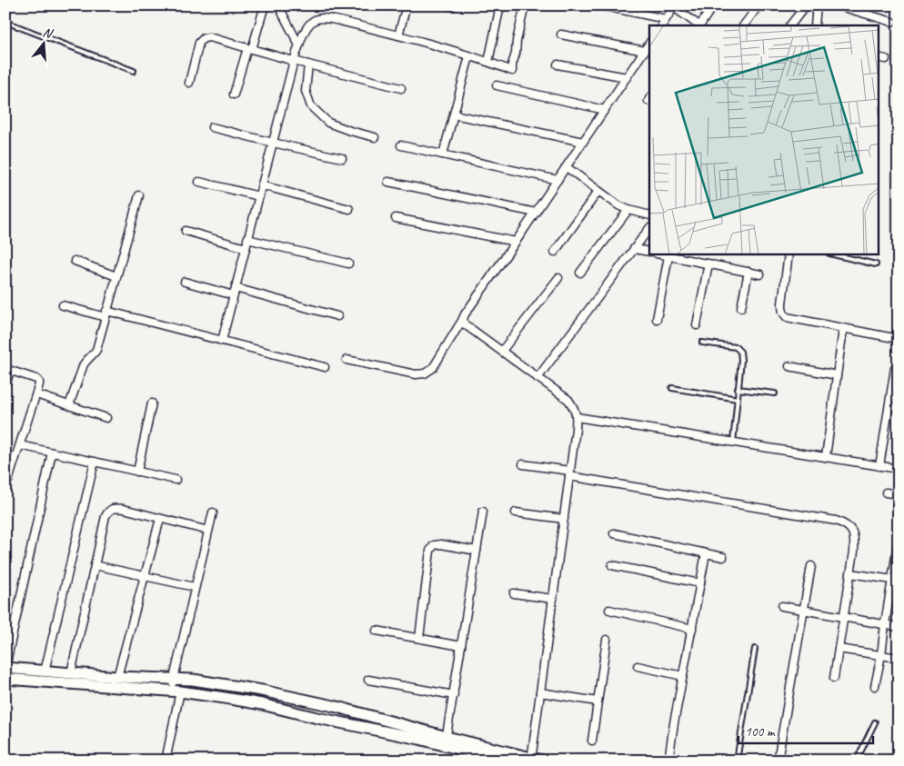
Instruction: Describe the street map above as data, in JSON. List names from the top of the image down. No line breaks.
{"scale_bar":"100 m","north":"top"}
